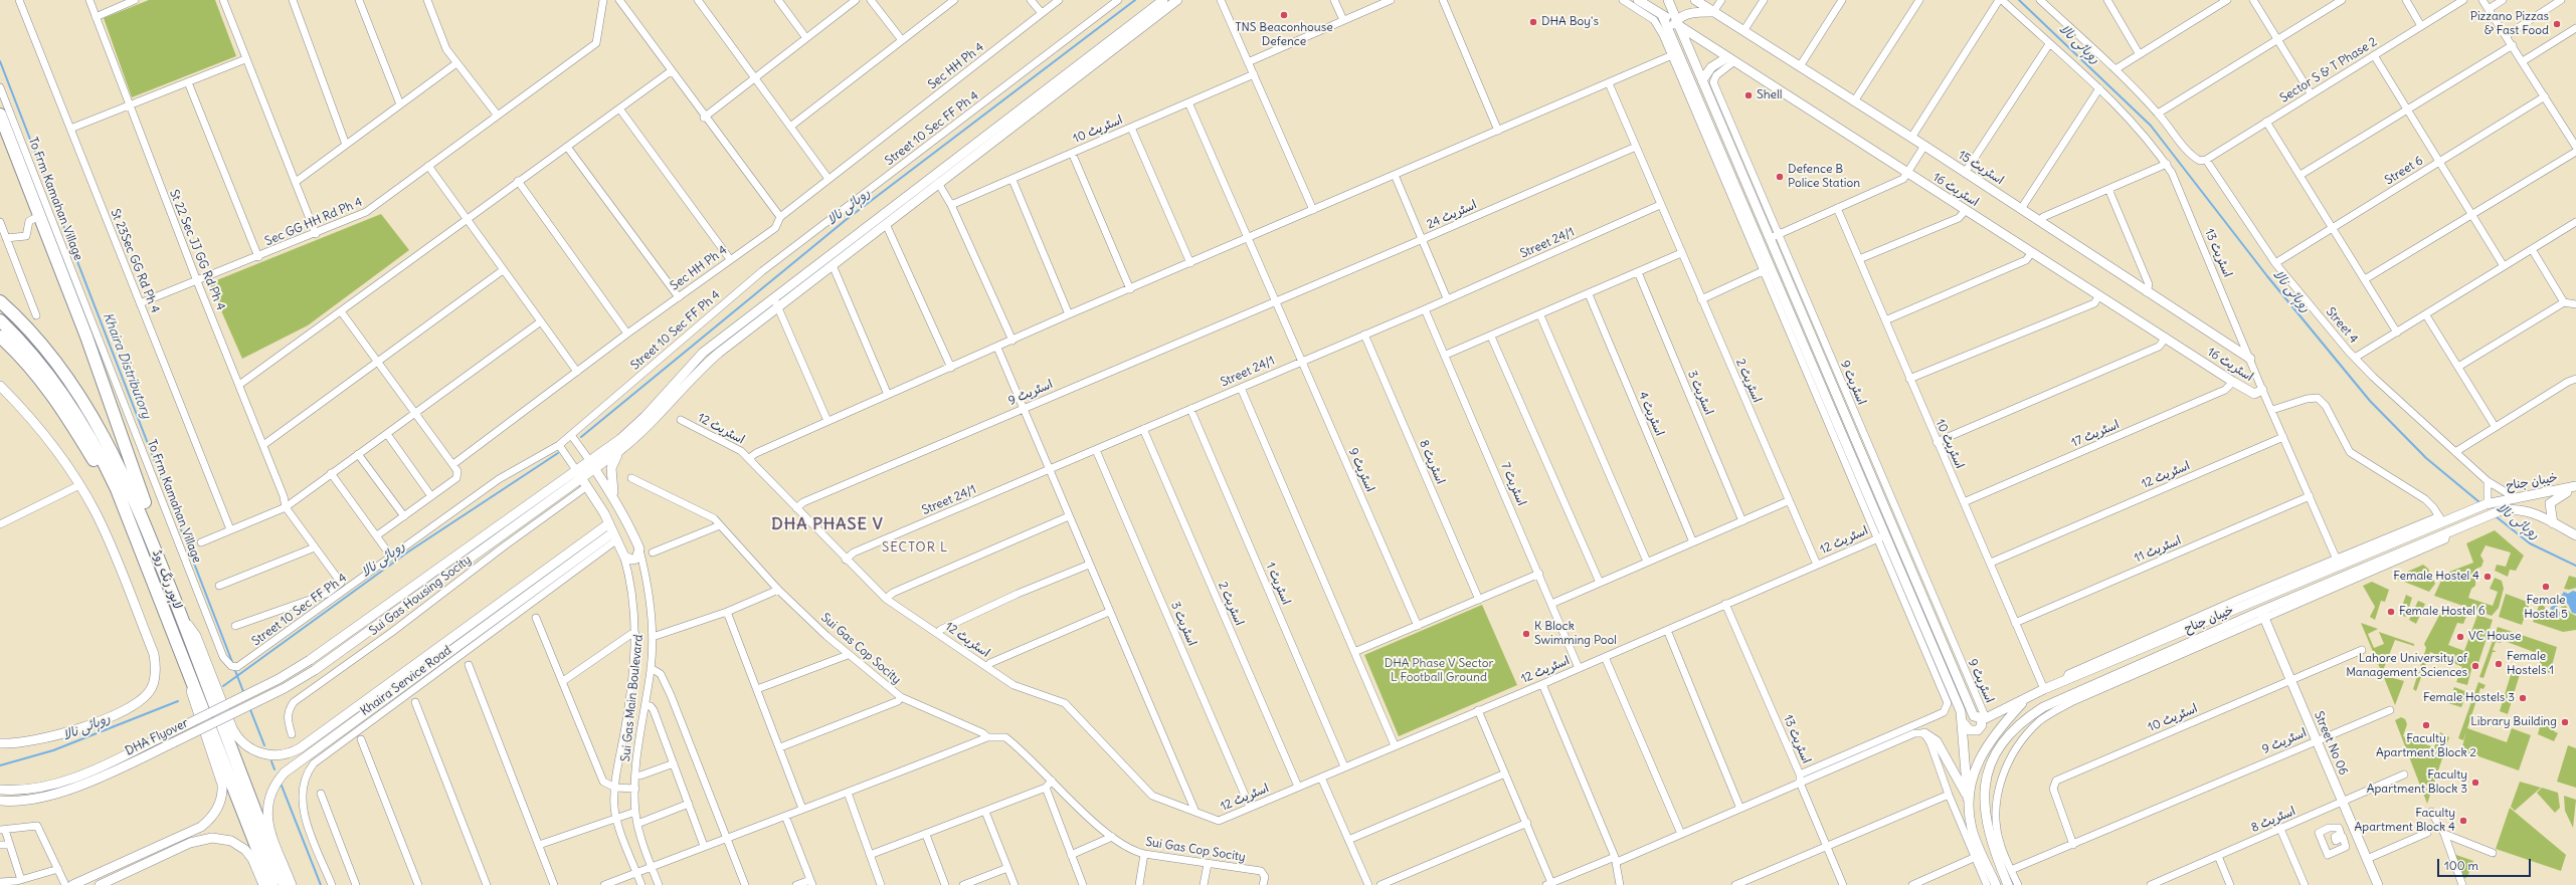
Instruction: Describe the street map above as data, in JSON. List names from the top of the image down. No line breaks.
{"streets":{"highway":["لاہور رنگ روڈ"],"main road":["اسٹریٹ 15","اسٹریٹ 16","خیبان جناح","Sui Gas Main Boulevard","DHA Flyover","Street No 06"],"street":["Sec HH Ph 4","Sector S & T Phase 2","Street 10 Sec FF Ph 4","اسٹریٹ 10","Street 6","To Frm Kamahan Village","اسٹریٹ 24","Sec GG HH Rd Ph 4","Street 24/1","St 22 Sec JJ GG Rd Ph 4","اسٹریٹ 13","St 23Sec GG Rd Ph 4","Street 4","اسٹریٹ 2","اسٹریٹ 9","اسٹریٹ 3","اسٹریٹ 4","اسٹریٹ 12","اسٹریٹ 17","اسٹریٹ 8","اسٹریٹ 7","اسٹریٹ 11","اسٹریٹ 1","Sui Gas Housing Socity","Sui Gas Cop Socity","Khaira Service Road"]},"crossings":[["Sector S & T Phase 2","Street 4"],["Street 10 Sec FF Ph 4","To Frm Kamahan Village"],["Street 10 Sec FF Ph 4","Sui Gas Main Boulevard"],["اسٹریٹ 10","اسٹریٹ 9"],["اسٹریٹ 10","اسٹریٹ 12"],["اسٹریٹ 10","اسٹریٹ 17"],["اسٹریٹ 10","خیبان جناح"],["اسٹریٹ 10","اسٹریٹ 11"],["اسٹریٹ 10","Street No 06"],["اسٹریٹ 15","اسٹریٹ 13"],["Street 6","Street 4"],["اسٹریٹ 16","اسٹریٹ 13"],["اسٹریٹ 16","اسٹریٹ 17"],["اسٹریٹ 24","اسٹریٹ 2"],["اسٹریٹ 24","اسٹریٹ 9"],["Sec GG HH Rd Ph 4","St 22 Sec JJ GG Rd Ph 4"],["Sec GG HH Rd Ph 4","St 23Sec GG Rd Ph 4"],["Street 24/1","اسٹریٹ 2"],["Street 24/1","اسٹریٹ 9"],["Street 24/1","اسٹریٹ 3"],["Street 24/1","اسٹریٹ 12"],["Street 24/1","اسٹریٹ 8"],["Street 24/1","اسٹریٹ 7"],["Street 24/1","اسٹریٹ 1"],["اسٹریٹ 13","اسٹریٹ 12"],["اسٹریٹ 13","خیبان جناح"],["اسٹریٹ 13","اسٹریٹ 11"],["Street 4","خیبان جناح"],["اسٹریٹ 2","اسٹریٹ 12"],["اسٹریٹ 9","اسٹریٹ 12"],["اسٹریٹ 9","خیبان جناح"],["اسٹریٹ 9","Street No 06"],["اسٹریٹ 3","اسٹریٹ 12"],["اسٹریٹ 12","اسٹریٹ 7"],["اسٹریٹ 12","اسٹریٹ 1"],["اسٹریٹ 8","Street No 06"],["خیبان جناح","Street No 06"],["Sui Gas Housing Socity","Sui Gas Main Boulevard"],["Sui Gas Housing Socity","DHA Flyover"],["Khaira Service Road","Sui Gas Main Boulevard"],["Sui Gas Main Boulevard","DHA Flyover"]],"districts":["DHA PHASE V","SECTOR L"],"water":["روہائی نالا","Khaira Distributory"],"parks":["DHA Phase V Sector L Football Ground"],"places":["TNS Beaconhouse Defence","DHA Boy's","Pizzano Pizzas & Fast Food","Shell","Defence B Police Station","Female Hostel 4","Female Hostel 5","Female Hostel 6","K Block Swimming Pool","VC House","Female Hostels 1","Lahore University of Management Sciences","Female Hostels 3","Library Building","Faculty Apartment Block 2","Faculty Apartment Block 3","Faculty Apartment Block 4"],"scale_bar":"100 m"}
